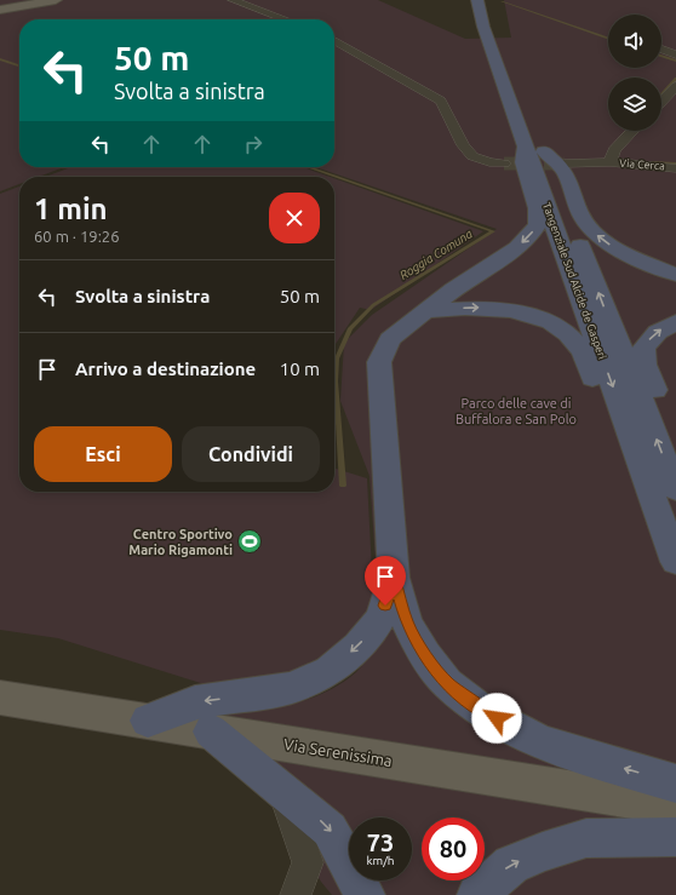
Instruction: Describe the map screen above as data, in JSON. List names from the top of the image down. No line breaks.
{"streets":{"highway":["Tangenziale Sud Alcide de Gasperi"],"main road":["Via Serenissima"],"street":["Via Cerca"]},"water":["Roggia Comuna"],"parks":["Parco delle cave di Buffalora e San Polo"],"places":{"sports":["Centro Sportivo Mario Rigamonti"]},"page":{"turn":["50 m","Svolta a sinistra"],"heading":["1 min","60 m · 19:26"],"list":[{"name":"Svolta a sinistra","value":"50 m"},{"name":"Arrivo a destinazione","value":"10 m"}],"buttons":["Esci","Condividi"],"speed":"73 km/h","limit":"80"}}
